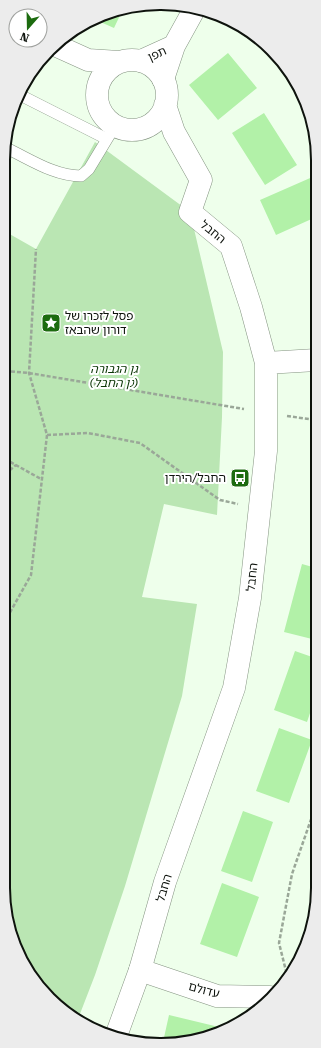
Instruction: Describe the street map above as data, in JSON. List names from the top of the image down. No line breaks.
{"streets":{"street":["תפן","החבל","עדולם"]},"crossings":[["תפן","החבל"],["החבל","עדולם"]],"parks":["גן הגבורה (גן החבל)"],"places":{"place":["פסל לזכרו של דורון שהבאז"],"bus stop":["החבל/הירדן"]},"north":"bottom"}
